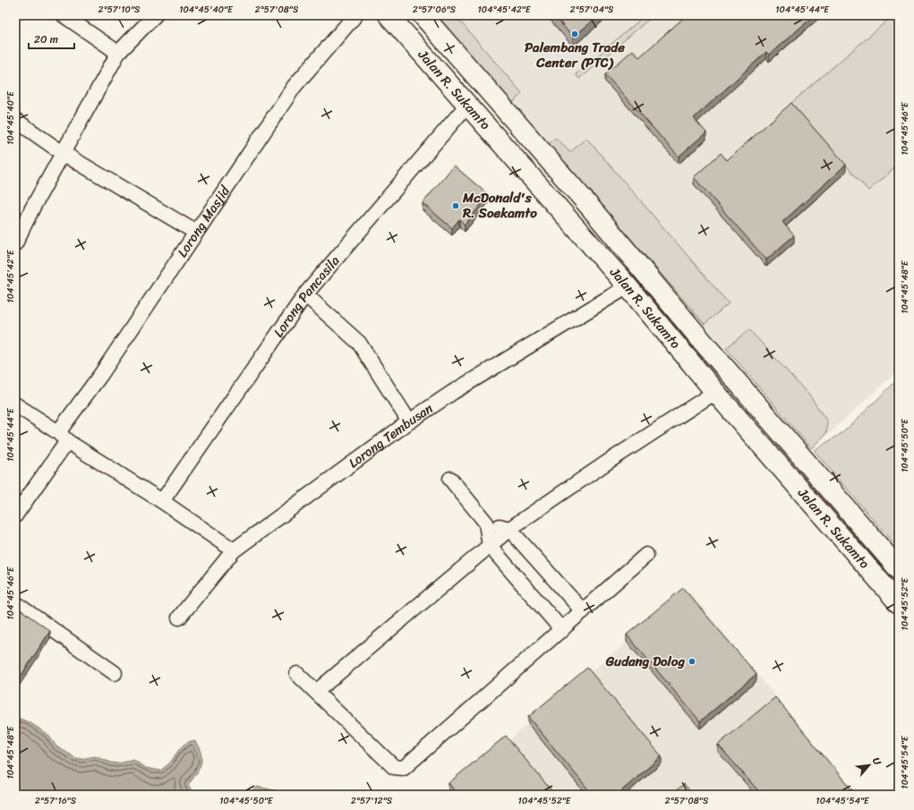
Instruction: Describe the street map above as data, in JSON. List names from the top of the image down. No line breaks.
{"streets":{"highway":["Jalan R. Sukamto"],"street":["Lorong Masjid","Lorong Pancasila","Lorong Tembusan"]},"crossings":[["Jalan R. Sukamto","Lorong Pancasila"],["Jalan R. Sukamto","Lorong Tembusan"]],"places":["Palembang Trade Center (PTC)","McDonald's R. Soekamto","Gudang Dolog"],"scale_bar":"20 m","north":"top right","coordinates":["2°57'10\"S","104°45'40\"E","2°57'08\"S","2°57'06\"S","104°45'42\"E","2°57'04\"S","104°45'44\"E","104°45'46\"E","104°45'48\"E","104°45'50\"E","104°45'52\"E","104°45'54\"E","2°57'16\"S","2°57'12\"S"]}
